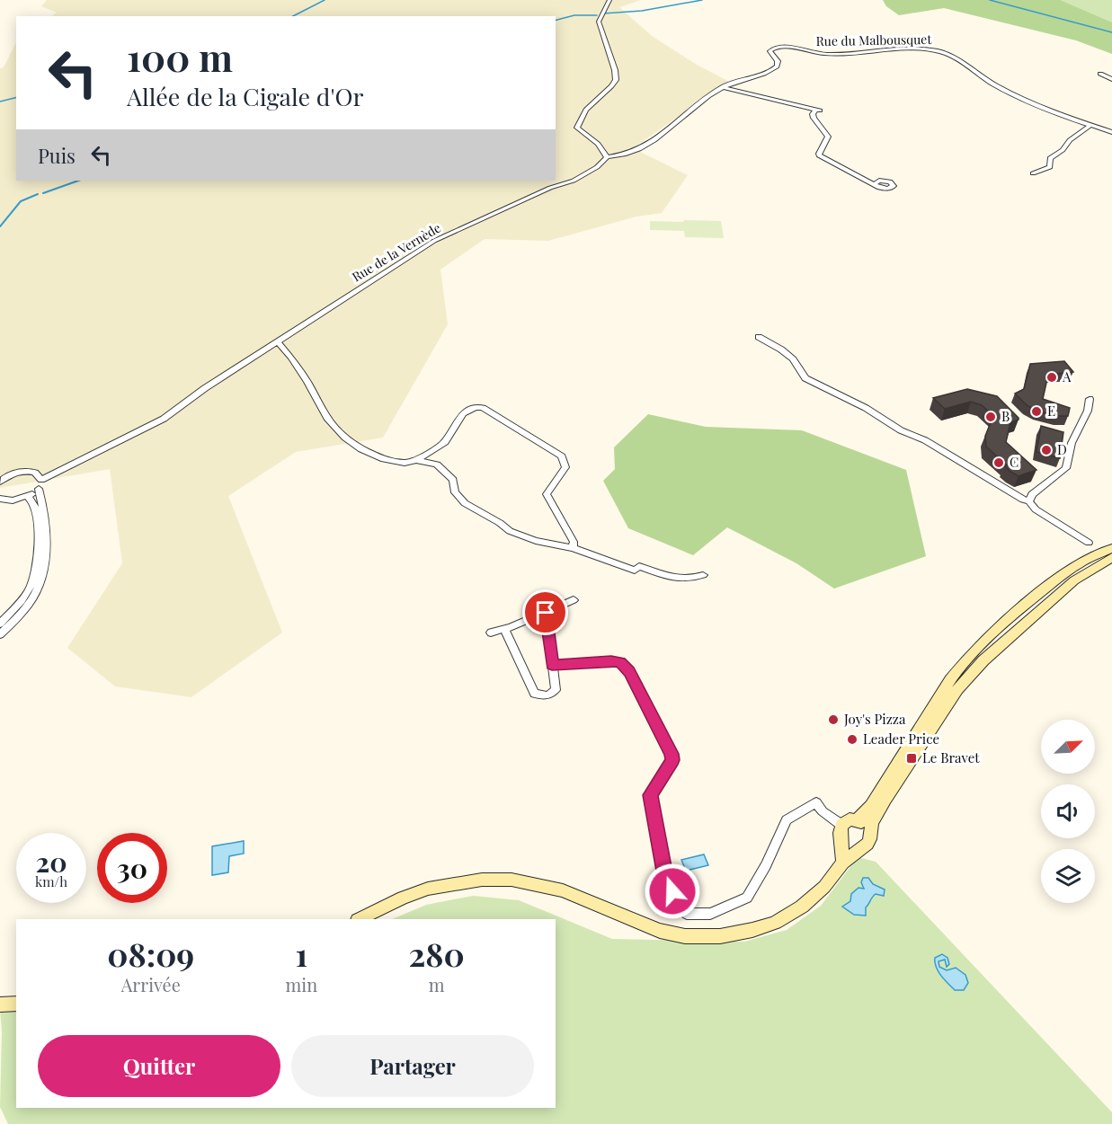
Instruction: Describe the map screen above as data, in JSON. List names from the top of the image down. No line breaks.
{"streets":{"street":["Rue du Malbousquet","Rue de la Vernède"]},"crossings":[["Rue du Malbousquet","Rue de la Vernède"]],"places":{"other":["A","E","B","D","C","Joy's Pizza","Leader Price"],"transit":["Le Bravet"]},"north":"top right","page":{"turn":["100 m","Allée de la Cigale d'Or"],"then":"Puis","speed":"20 km/h","limit":"30","eta":["08:09","Arrivée","1","min","280","m"],"buttons":["Quitter","Partager"]}}
